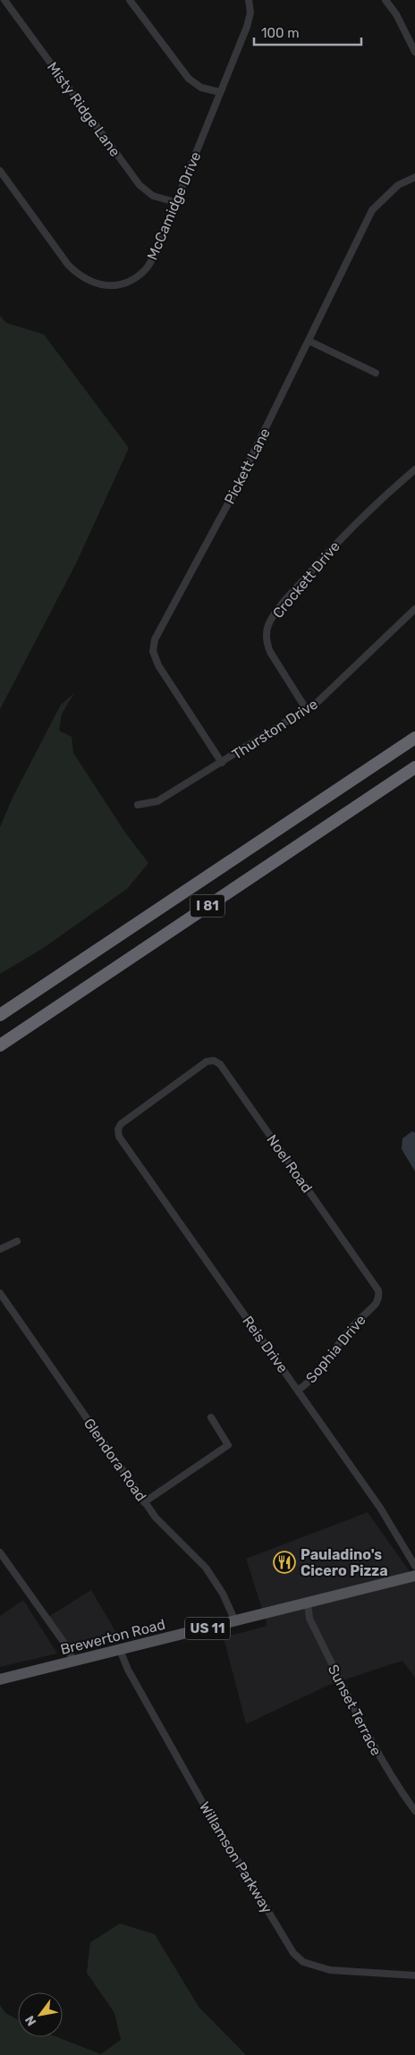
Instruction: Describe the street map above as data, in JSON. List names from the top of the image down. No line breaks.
{"streets":{"highway":["I 81"],"main road":["US 11","Brewerton Road"],"street":["Misty Ridge Lane","McCamidge Drive","Pickett Lane","Crockett Drive","Thurston Drive","Noel Road","Reis Drive","Sophia Drive","Glendora Road","Sunset Terrace","Willamson Parkway"]},"crossings":[["Misty Ridge Lane","McCamidge Drive"],["Pickett Lane","Thurston Drive"],["Crockett Drive","Thurston Drive"],["Noel Road","Reis Drive"],["Noel Road","Sophia Drive"],["Reis Drive","Sophia Drive"],["Glendora Road","Brewerton Road"],["Brewerton Road","Sunset Terrace"],["Brewerton Road","Willamson Parkway"]],"places":{"restaurant":["Pauladino's Cicero Pizza"]},"scale_bar":"100 m","north":"bottom left"}
